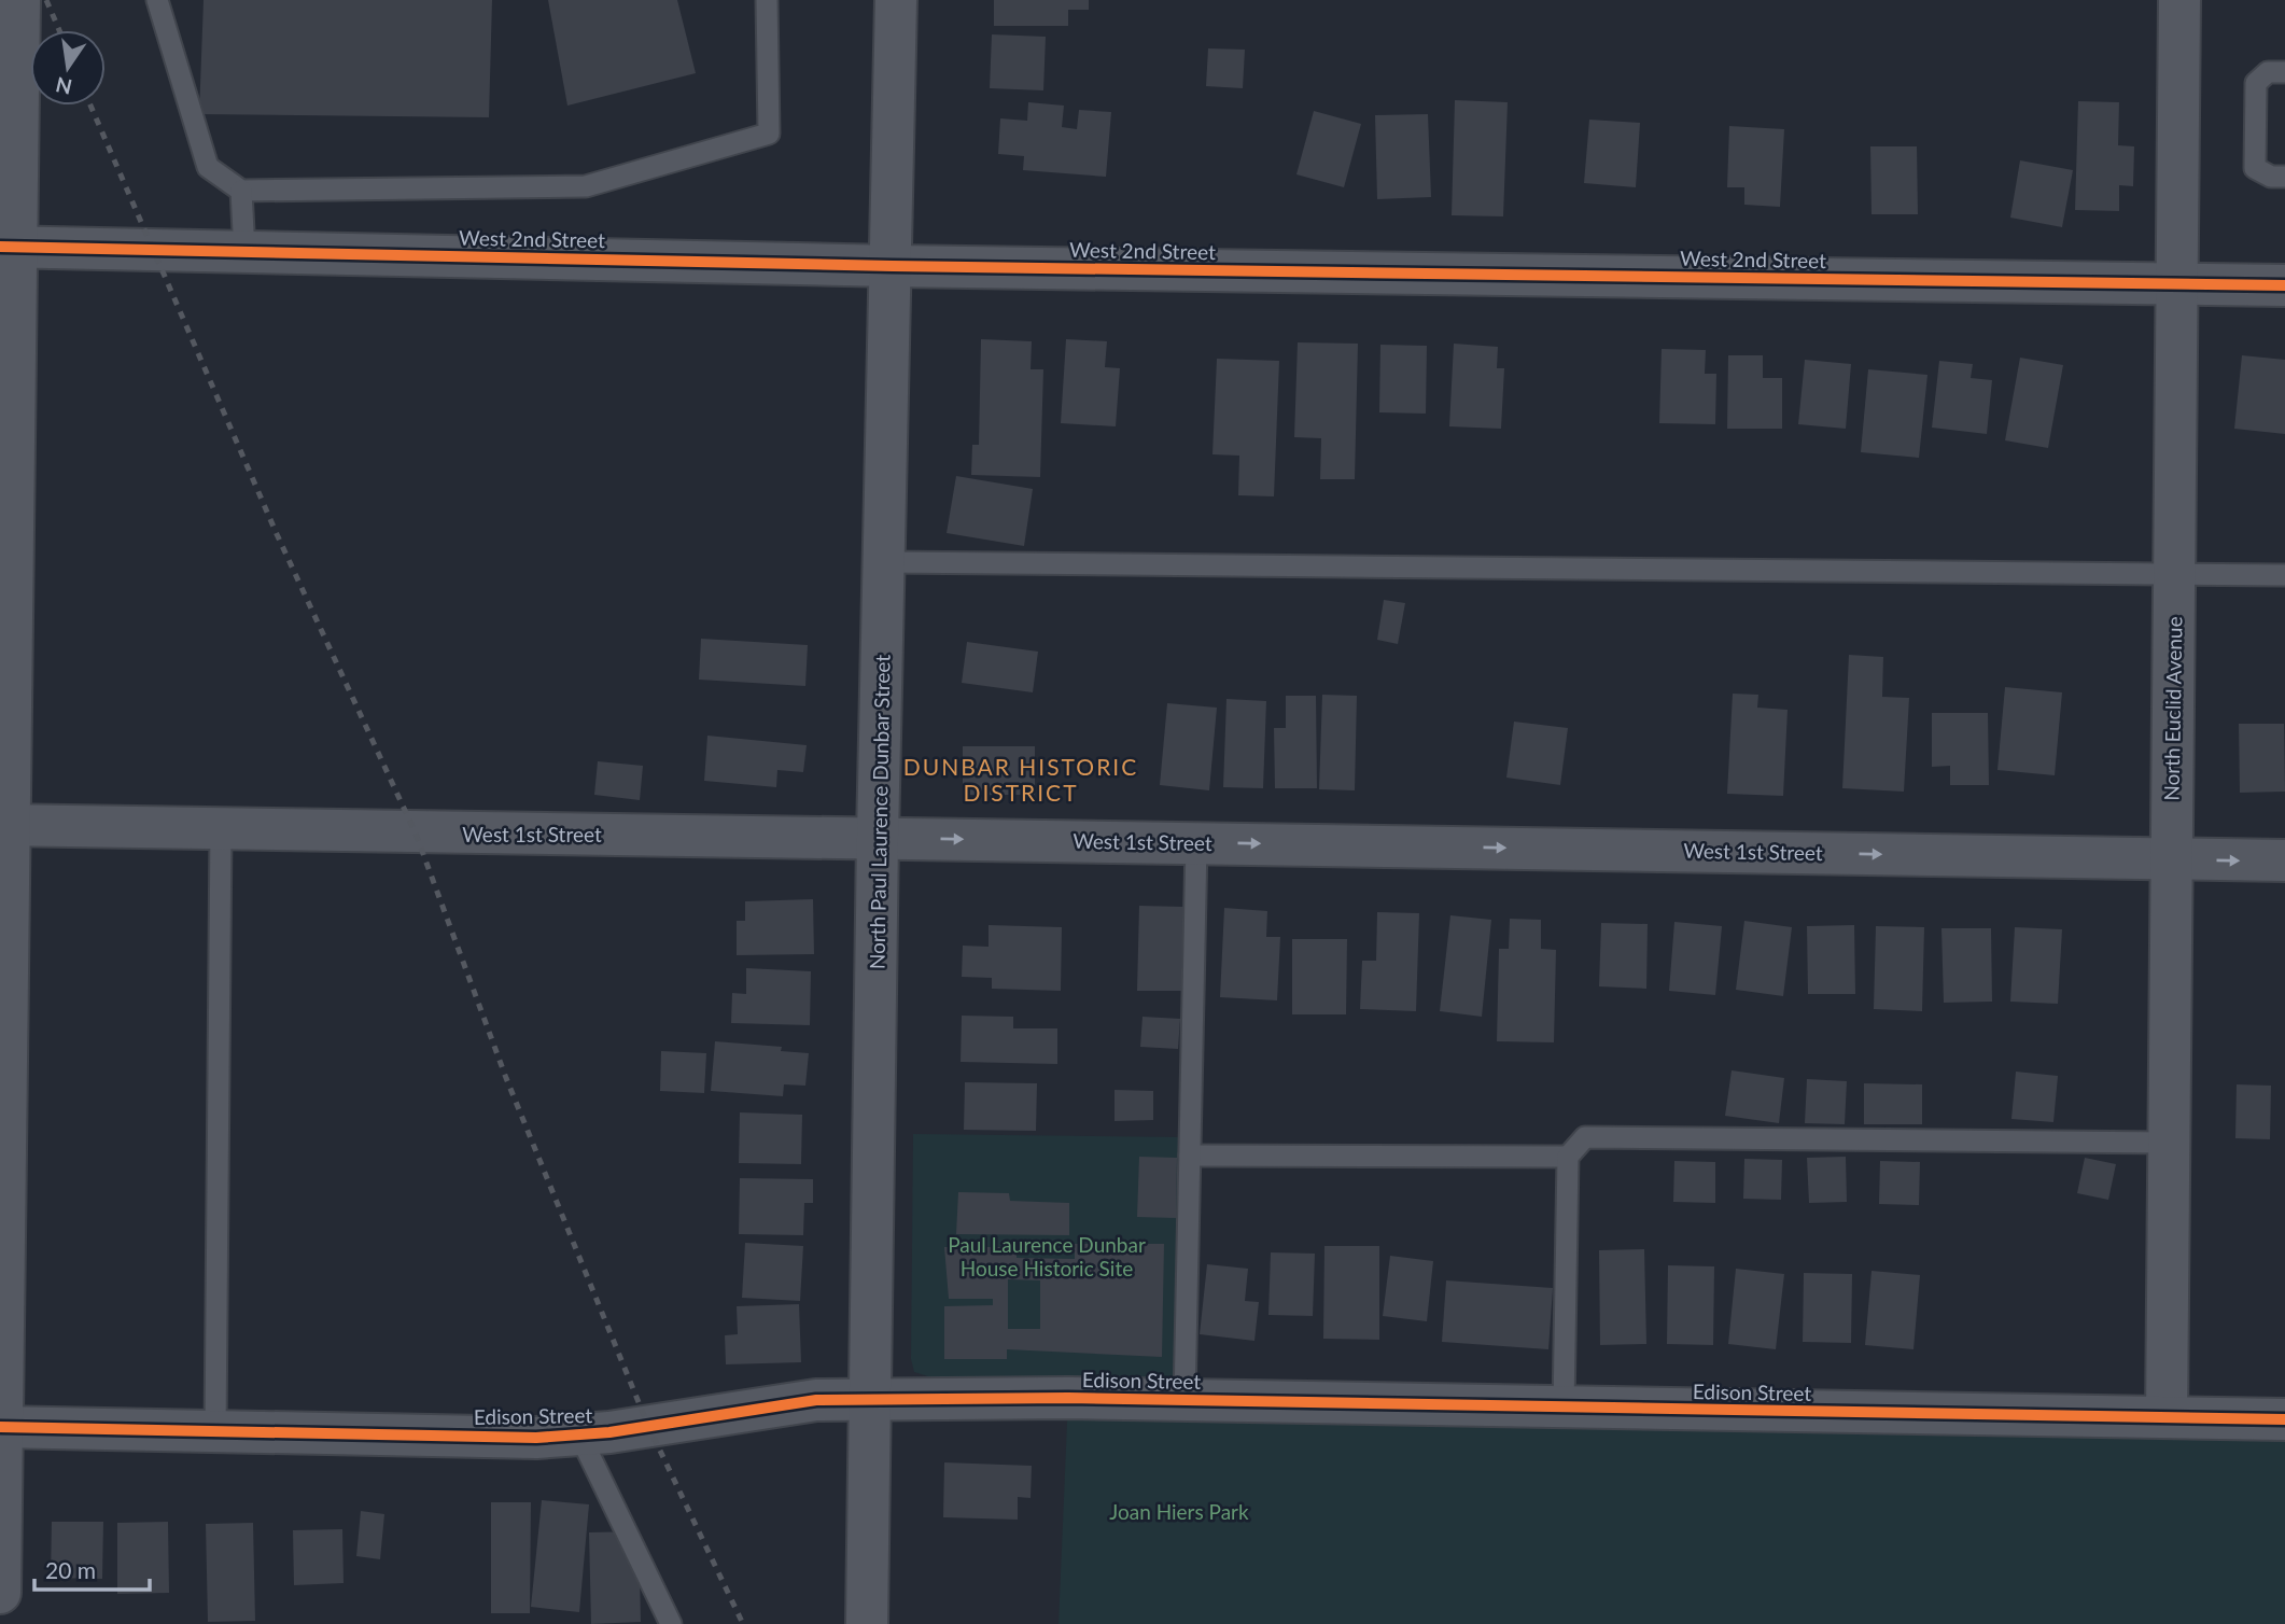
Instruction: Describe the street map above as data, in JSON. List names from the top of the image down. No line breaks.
{"streets":{"street":["West 2nd Street","North Euclid Avenue","North Paul Laurence Dunbar Street","West 1st Street","Edison Street"]},"crossings":[["West 2nd Street","North Euclid Avenue"],["West 2nd Street","North Paul Laurence Dunbar Street"],["North Euclid Avenue","West 1st Street"],["North Euclid Avenue","Edison Street"],["North Paul Laurence Dunbar Street","West 1st Street"],["North Paul Laurence Dunbar Street","Edison Street"]],"one_way":["West 1st Street"],"districts":["DUNBAR HISTORIC DISTRICT"],"parks":["Paul Laurence Dunbar House Historic Site","Joan Hiers Park"],"scale_bar":"20 m","north":"bottom"}
